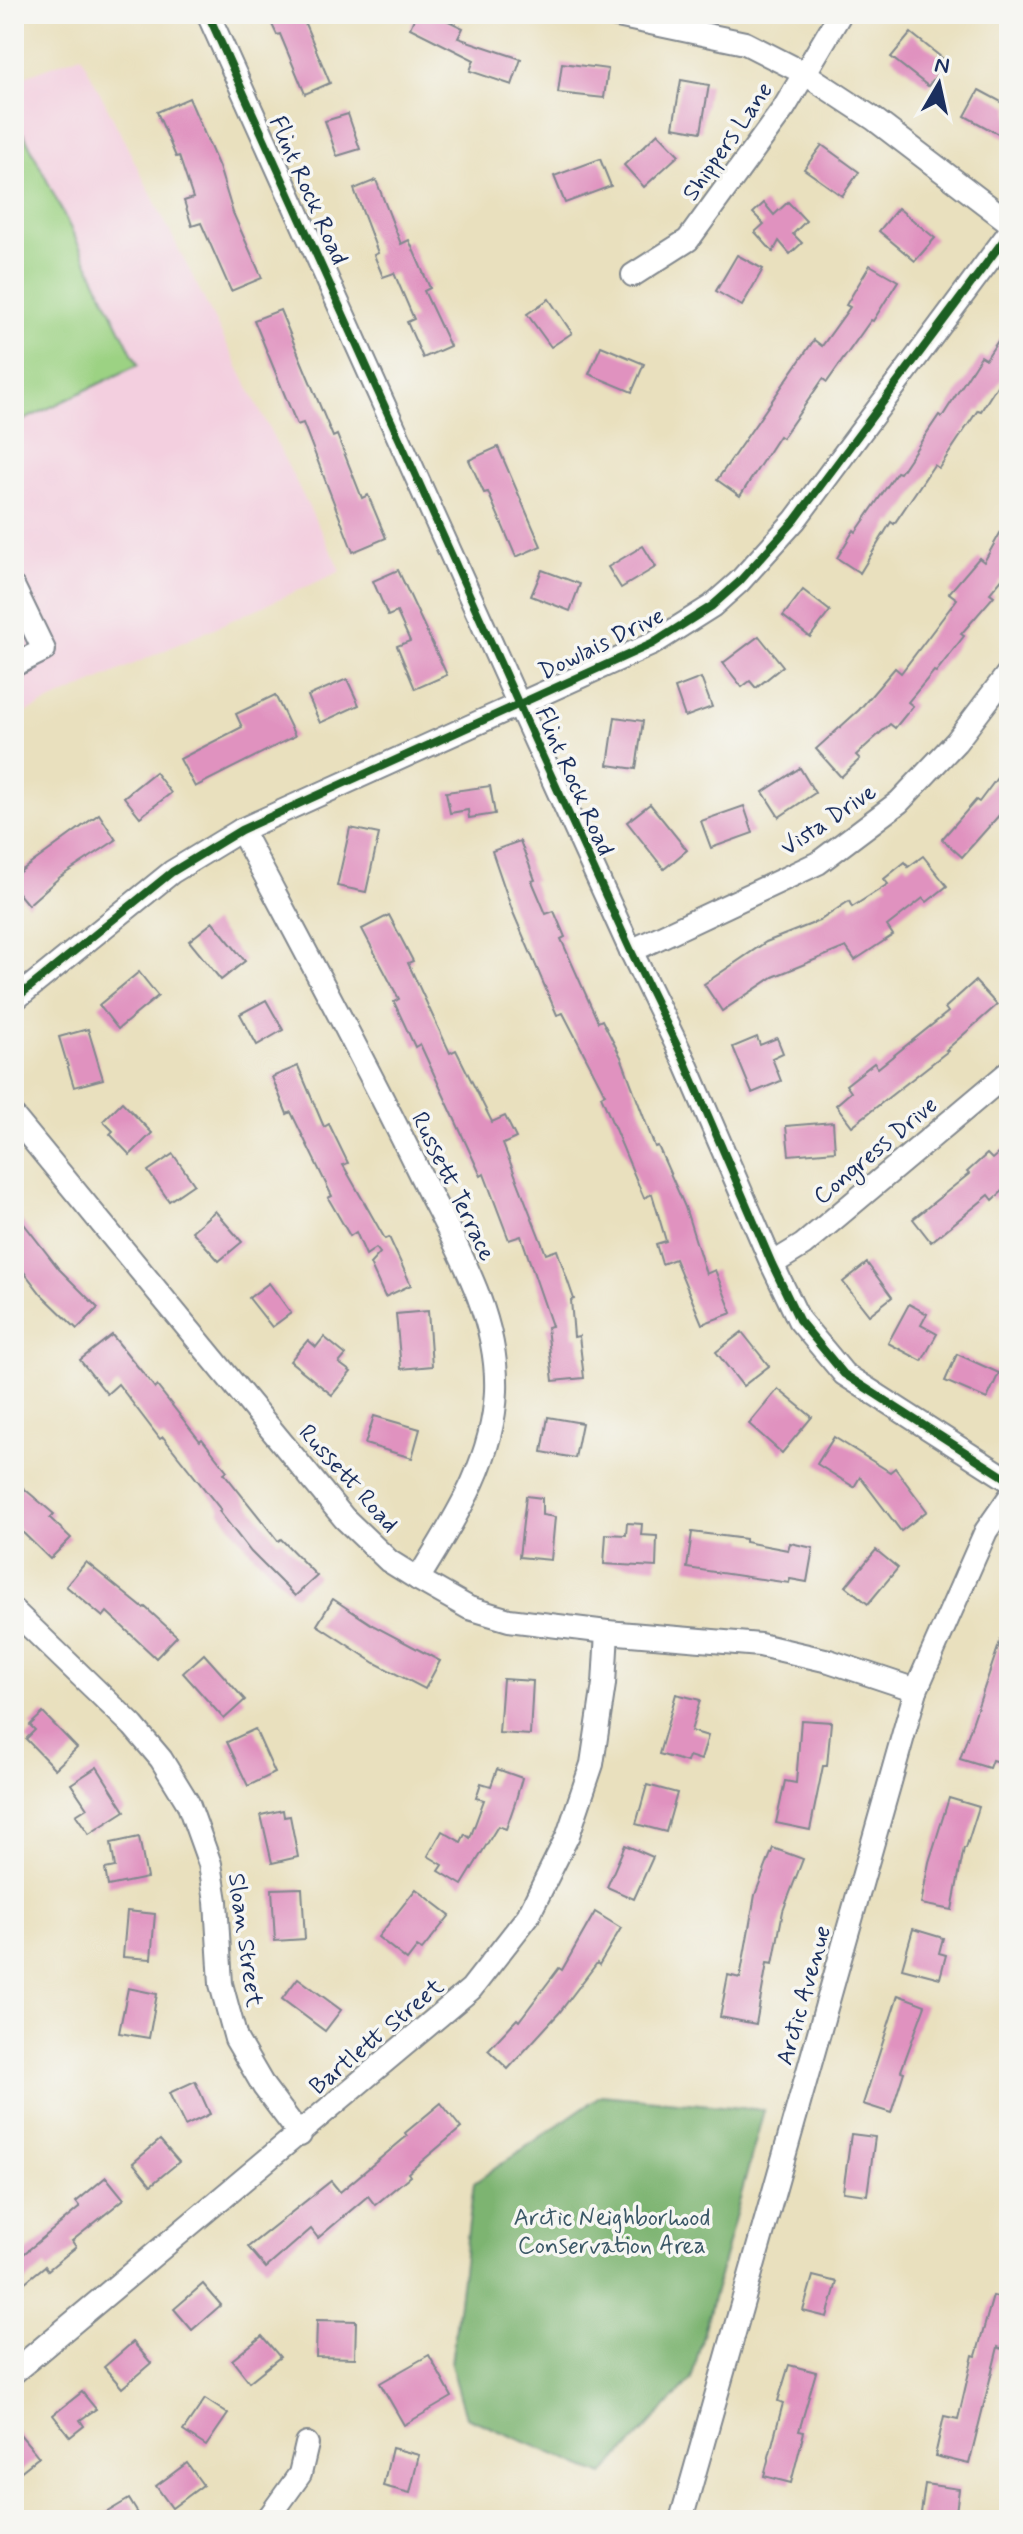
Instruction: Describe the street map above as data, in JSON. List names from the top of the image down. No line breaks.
{"streets":{"street":["Shippers Lane","Flint Rock Road","Dowlais Drive","Vista Drive","Congress Drive","Russett Terrace","Russett Road","Sloan Street","Arctic Avenue","Bartlett Street"]},"crossings":[["Flint Rock Road","Dowlais Drive"],["Flint Rock Road","Vista Drive"],["Flint Rock Road","Congress Drive"],["Dowlais Drive","Russett Terrace"],["Russett Terrace","Russett Road"],["Russett Road","Arctic Avenue"],["Russett Road","Bartlett Street"],["Sloan Street","Bartlett Street"]],"parks":["Arctic Neighborhood Conservation Area"],"north":"top"}
